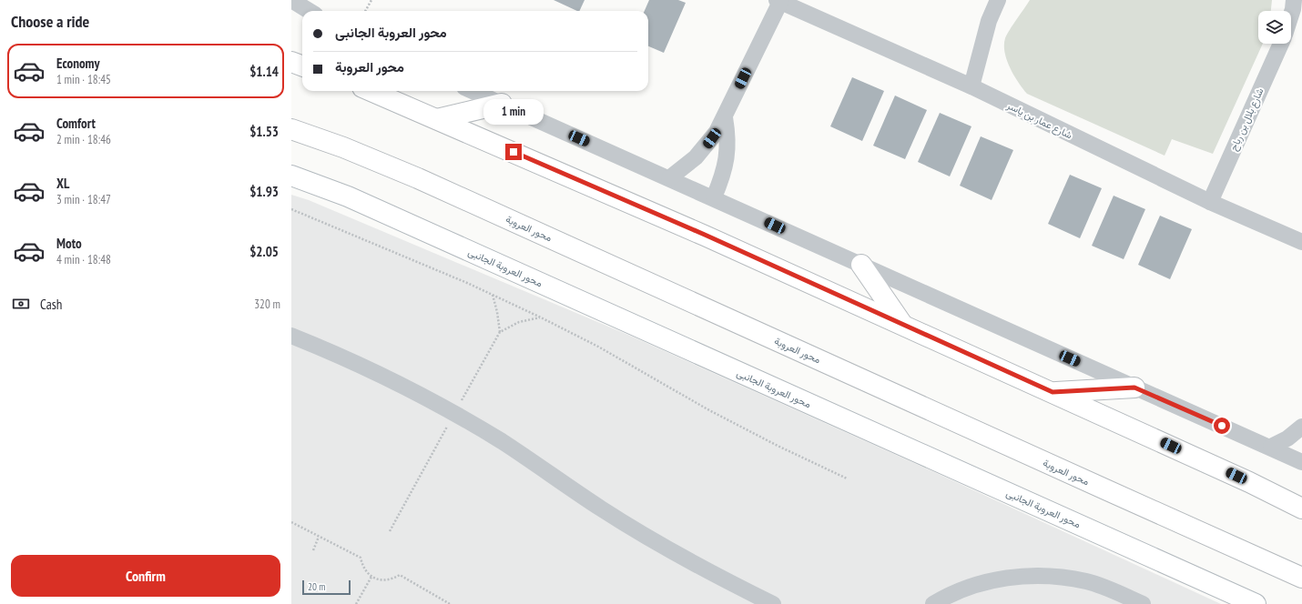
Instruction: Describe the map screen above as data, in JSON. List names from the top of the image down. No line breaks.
{"streets":{"main road":["محور العروبة","محور العروبة الجانبى"],"street":["شارع بلال بن رباح","شارع عمار بن ياسر"]},"crossings":[["شارع بلال بن رباح","شارع عمار بن ياسر"]],"scale_bar":"20 m","page":{"heading":"Choose a ride","banner":["محور العروبة الجانبى","محور العروبة"],"list":[{"name":"Economy","note":"1 min · 18:45","value":"$1.14"},{"name":"Comfort","note":"2 min · 18:46","value":"$1.53"},{"name":"XL","note":"3 min · 18:47","value":"$1.93"},{"name":"Moto","note":"4 min · 18:48","value":"$2.05"}],"bubble":"1 min","pay":["Cash","320 m"],"buttons":"Confirm","scale":"20 m"}}
